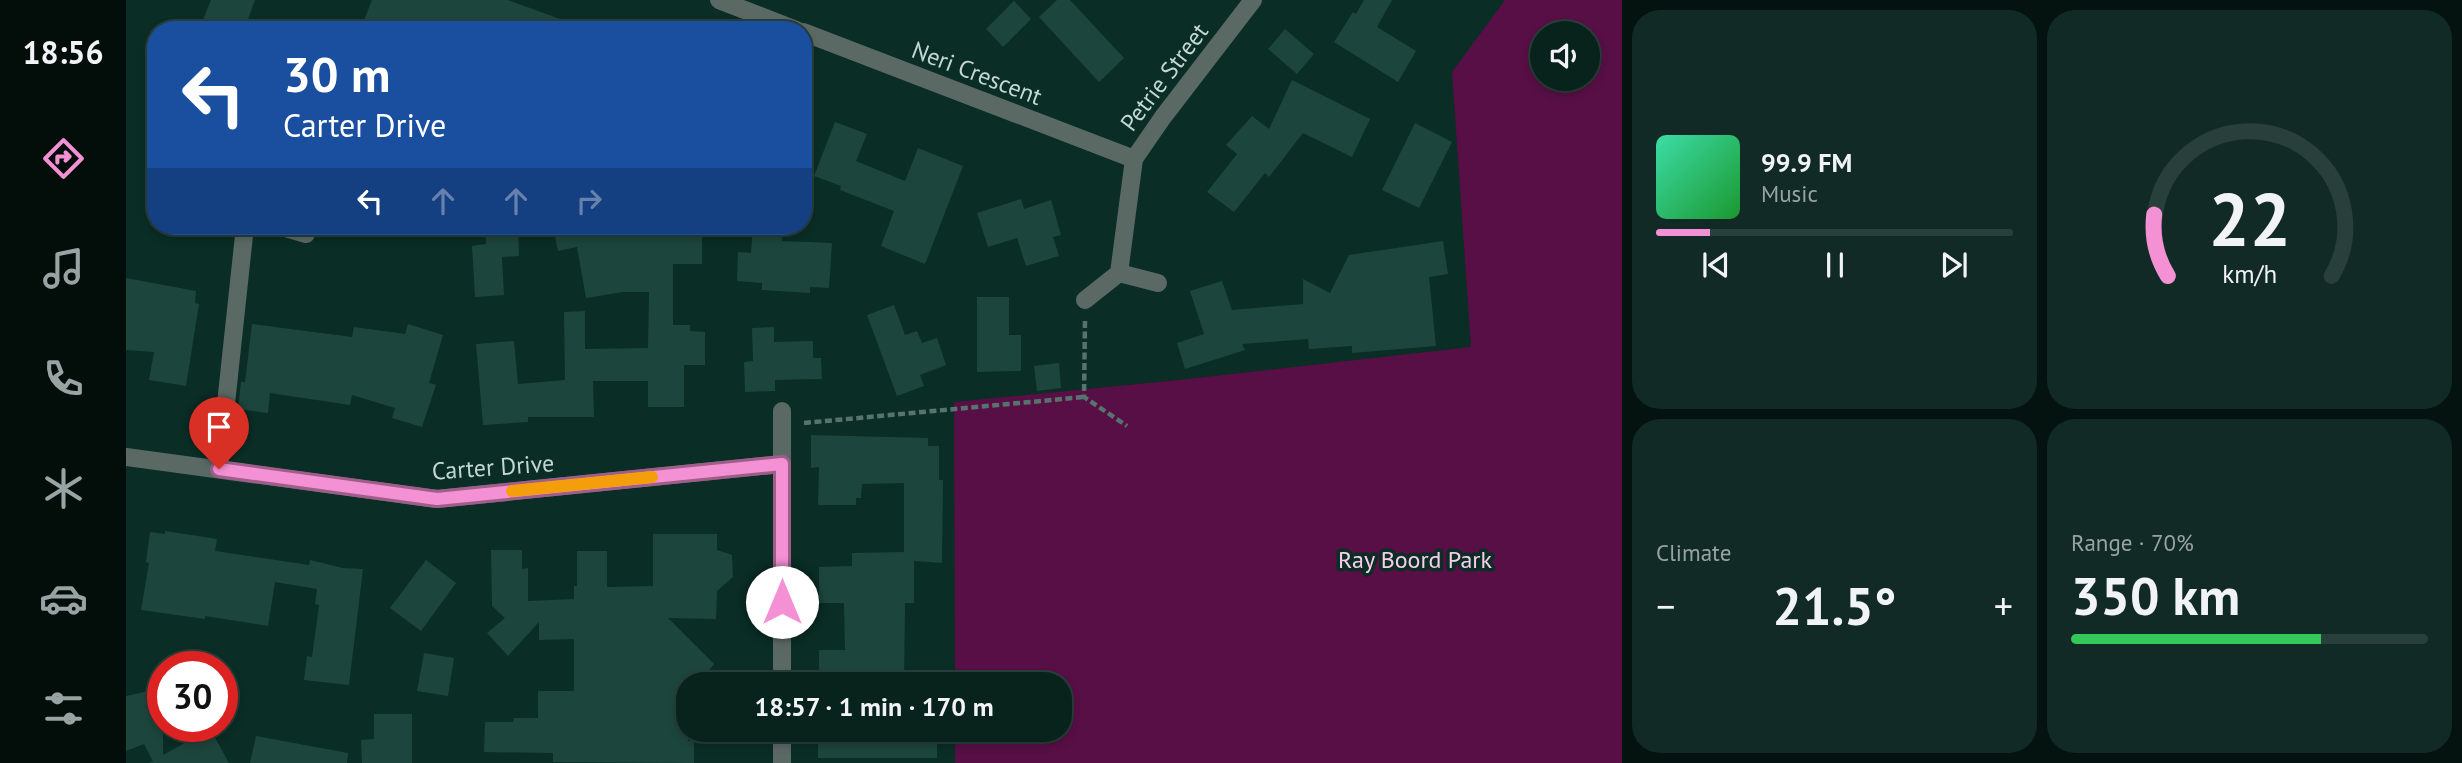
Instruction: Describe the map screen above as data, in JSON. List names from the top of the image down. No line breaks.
{"streets":{"street":["Neri Crescent","Petrie Street","Carter Drive"]},"crossings":[["Neri Crescent","Petrie Street"]],"parks":["Ray Boord Park"],"page":{"tabs":"18:56","turn":["30 m","Carter Drive"],"song":["99.9 FM","Music"],"tile":["Climate",["Range · 70%","350 km"]],"heat":["−","21.5°","+"],"limit":"30","trip":"18:57 · 1 min · 170 m","gauge":["22","km/h"]}}
